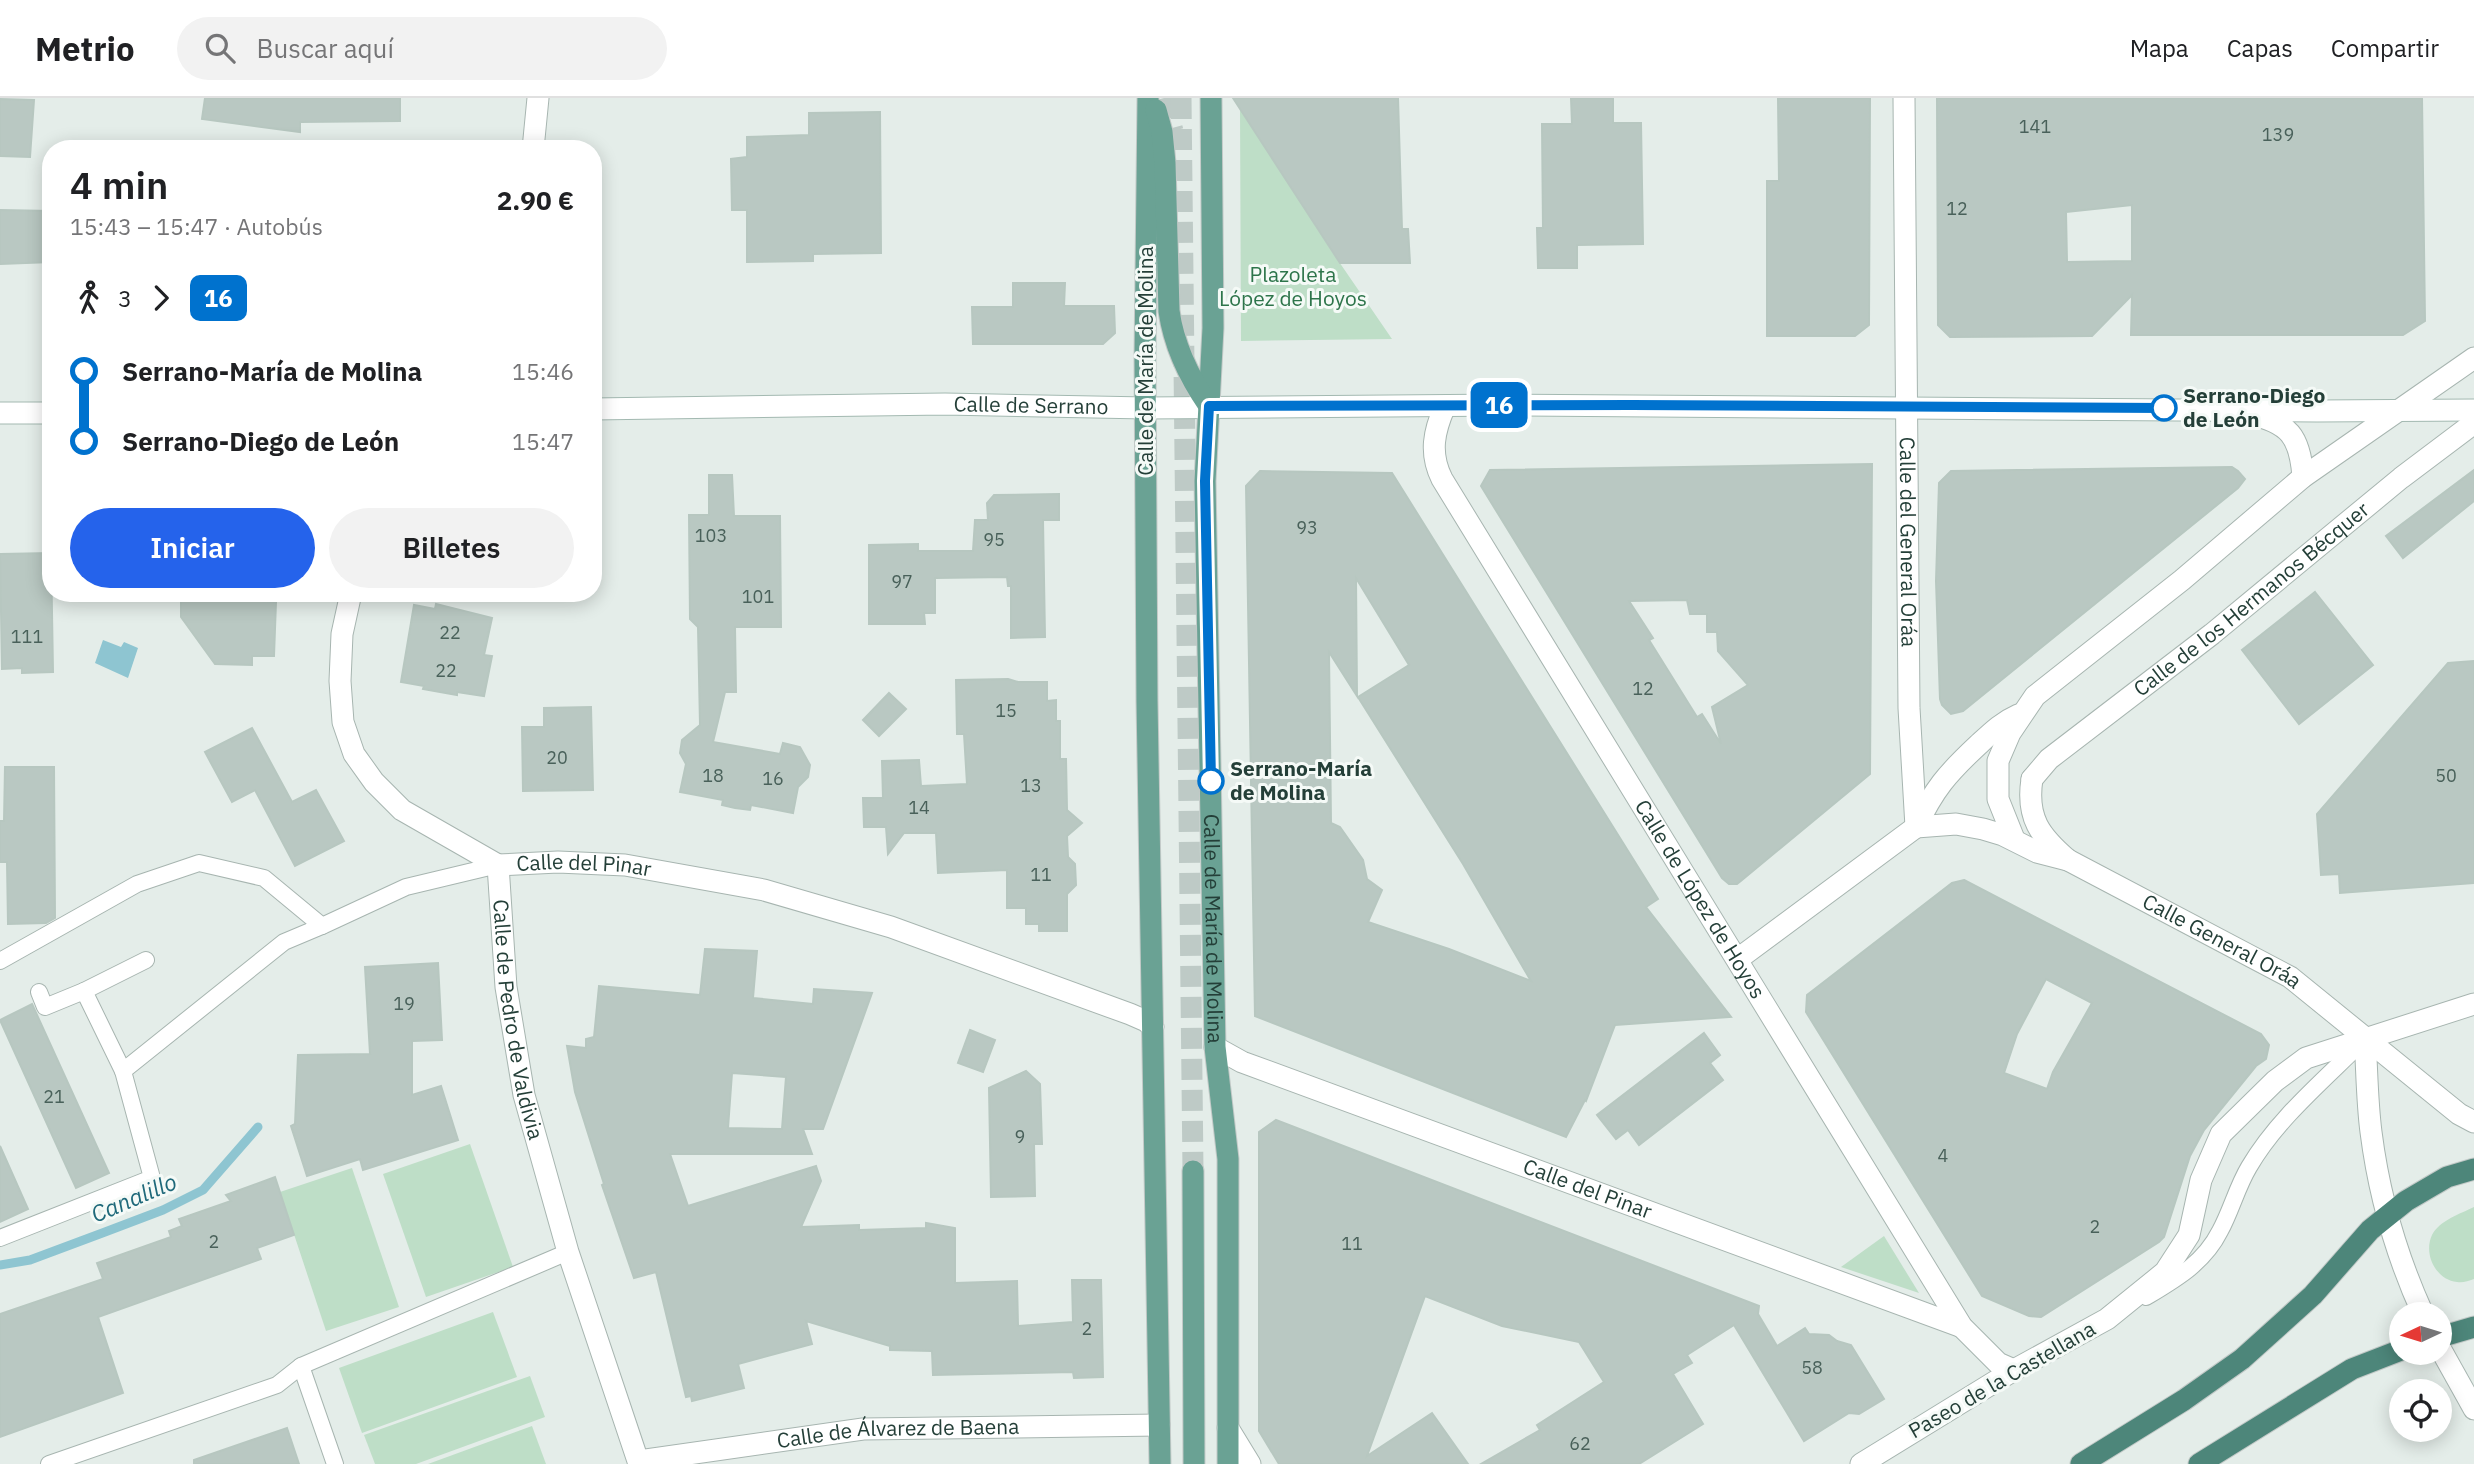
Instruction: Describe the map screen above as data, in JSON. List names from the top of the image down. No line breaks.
{"streets":{"main road":["Calle de María de Molina"],"street":["Calle de Serrano","Calle del General Oráa","Calle de los Hermanos Bécquer","Calle del Pinar","Calle de López de Hoyos","Calle General Oráa","Calle de Pedro de Valdivia","Paseo de la Castellana","Calle de Álvarez de Baena"]},"crossings":[["Calle de María de Molina","Calle de Serrano"],["Calle de María de Molina","Calle del Pinar"],["Calle de María de Molina","Calle de Álvarez de Baena"],["Calle de Serrano","Calle del General Oráa"],["Calle de Serrano","Calle de López de Hoyos"],["Calle de los Hermanos Bécquer","Calle General Oráa"],["Calle del Pinar","Calle de López de Hoyos"],["Calle del Pinar","Calle de Pedro de Valdivia"],["Calle de López de Hoyos","Paseo de la Castellana"],["Calle General Oráa","Paseo de la Castellana"],["Calle de Pedro de Valdivia","Calle de Álvarez de Baena"]],"water":["Canalillo"],"parks":["Plazoleta López de Hoyos"],"places":["Serrano-Diego de León","Serrano-María de Molina"],"lines":["bus line 16"],"house_numbers":["141","139","12","93","103","95","97","101","22","111","22","12","15","20","18","50","16","13","14","11","19","21","9","4","2","2","11","2","58","62"],"north":"left","page":{"header":"Metrio","search":"Buscar aquí","nav":["Mapa","Capas","Compartir"],"on_map":"16","heading":["4 min","15:43 – 15:47 · Autobús","2.90 €"],"legs":["3","16"],"list":[{"name":"Serrano-María de Molina","value":"15:46"},{"name":"Serrano-Diego de León","value":"15:47"}],"buttons":["Iniciar","Billetes"]}}
